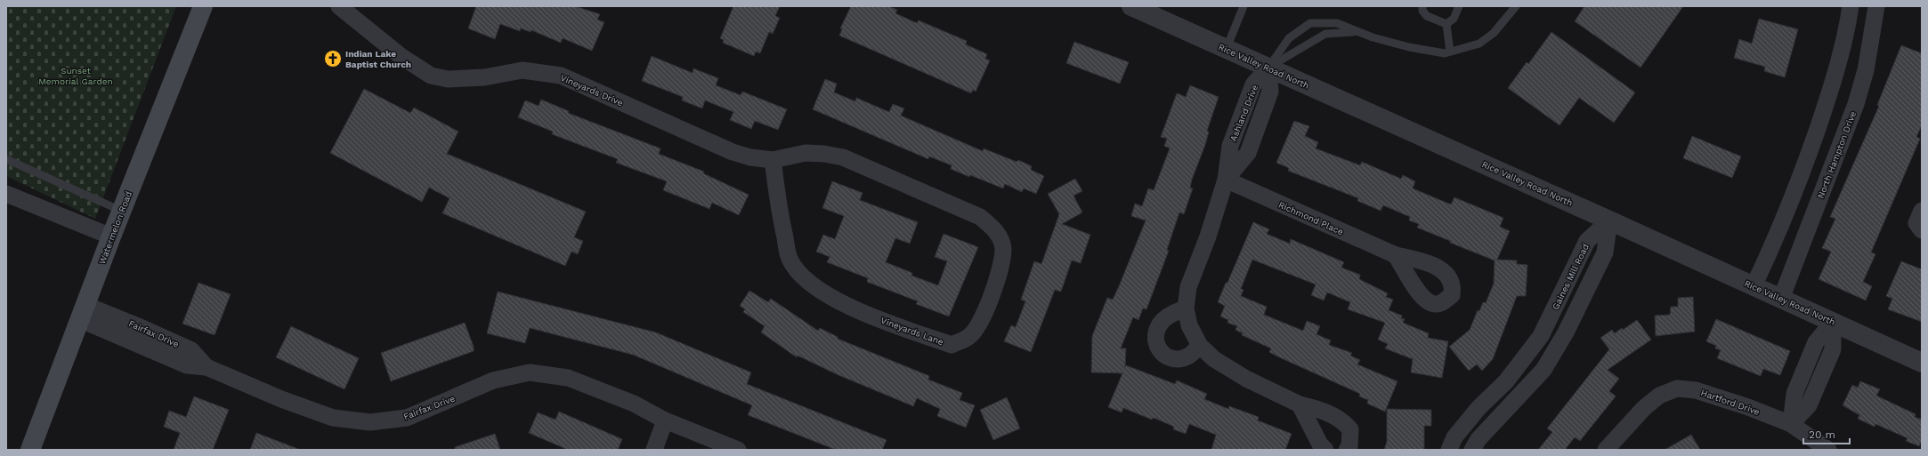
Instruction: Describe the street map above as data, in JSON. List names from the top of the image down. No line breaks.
{"streets":{"main road":["Watermelon Road"],"street":["Rice Valley Road North","Vineyards Drive","Ashland Drive","North Hampton Drive","Richmond Place","Gaines Mill Road","Vineyards Lane","Fairfax Drive","Hartford Drive"]},"crossings":[["Rice Valley Road North","Ashland Drive"],["Rice Valley Road North","North Hampton Drive"],["Rice Valley Road North","Gaines Mill Road"],["Vineyards Drive","Vineyards Lane"],["Ashland Drive","Richmond Place"],["Watermelon Road","Fairfax Drive"]],"parks":["Sunset Memorial Garden"],"places":{"church":["Indian Lake Baptist Church"]},"scale_bar":"20 m"}
